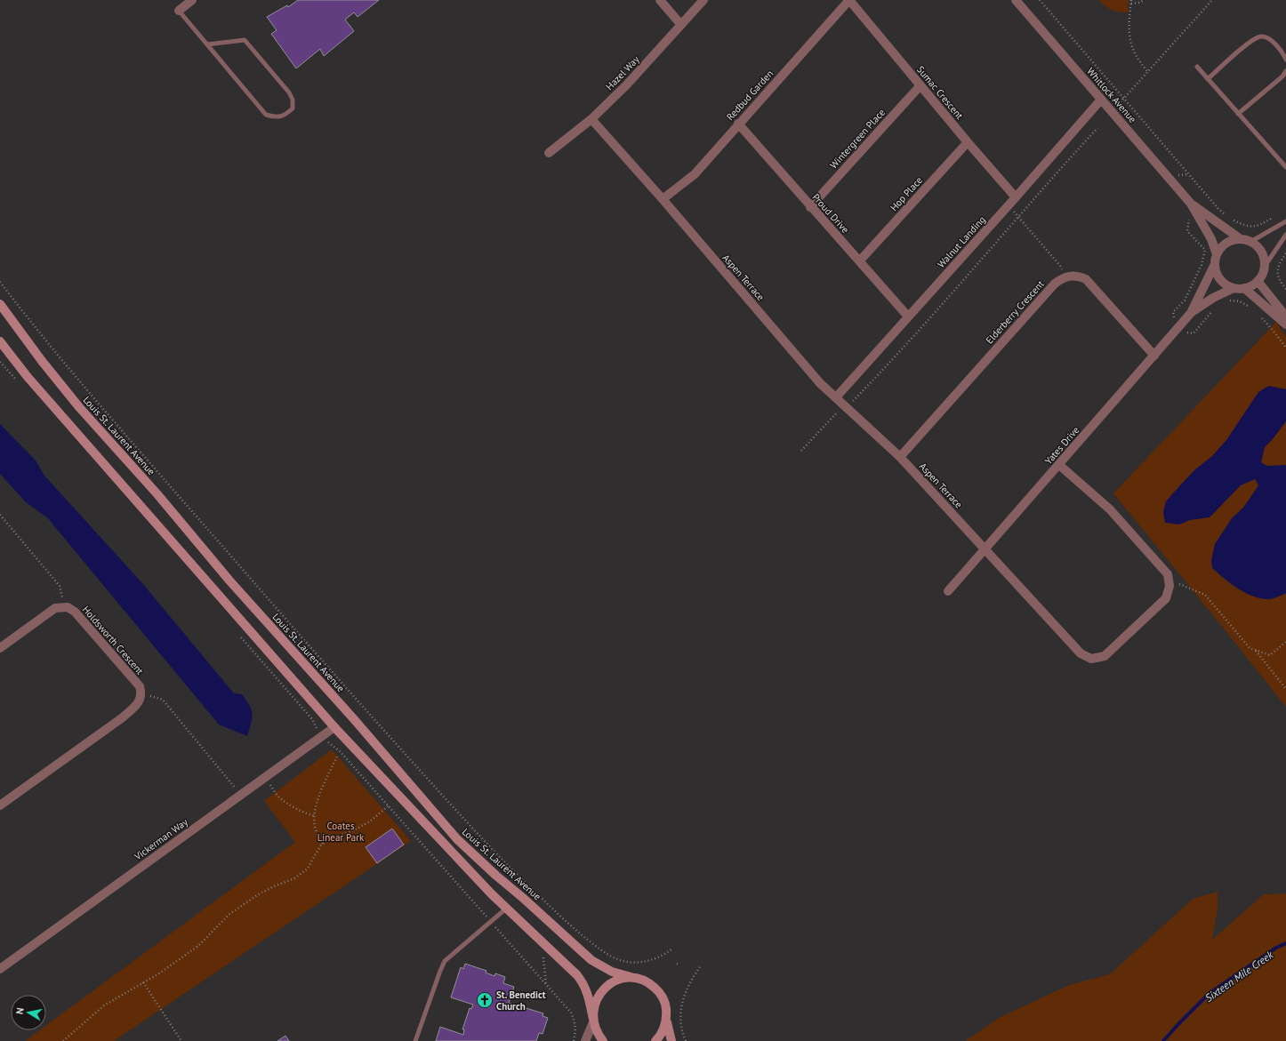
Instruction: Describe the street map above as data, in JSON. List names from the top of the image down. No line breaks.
{"streets":{"main road":["Louis St. Laurent Avenue"],"street":["Hazel Way","Sumac Crescent","Redbud Garden","Whitlock Avenue","Wintergreen Place","Hop Place","Proud Drive","Walnut Landing","Aspen Terrace","Elderberry Crescent","Yates Drive","Holdsworth Crescent","Vickerman Way"]},"crossings":[["Hazel Way","Aspen Terrace"],["Sumac Crescent","Redbud Garden"],["Sumac Crescent","Wintergreen Place"],["Sumac Crescent","Hop Place"],["Sumac Crescent","Walnut Landing"],["Redbud Garden","Proud Drive"],["Redbud Garden","Aspen Terrace"],["Whitlock Avenue","Walnut Landing"],["Whitlock Avenue","Yates Drive"],["Wintergreen Place","Proud Drive"],["Hop Place","Proud Drive"],["Proud Drive","Walnut Landing"],["Walnut Landing","Aspen Terrace"],["Aspen Terrace","Elderberry Crescent"],["Aspen Terrace","Yates Drive"]],"water":["Sixteen Mile Creek"],"parks":["Coates Linear Park"],"places":{"church":["St. Benedict Church"]},"north":"left"}
